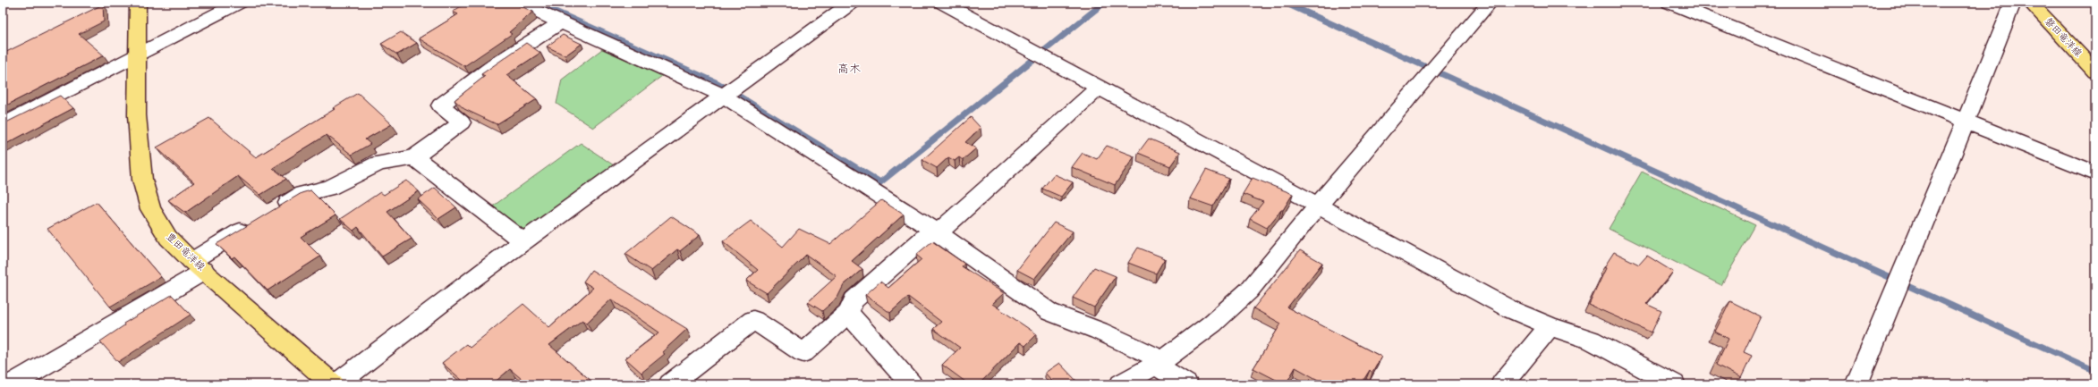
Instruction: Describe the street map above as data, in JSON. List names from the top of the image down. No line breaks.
{"streets":{"main road":["磐田竜洋線","豊田竜洋線"]},"districts":["高木"]}
